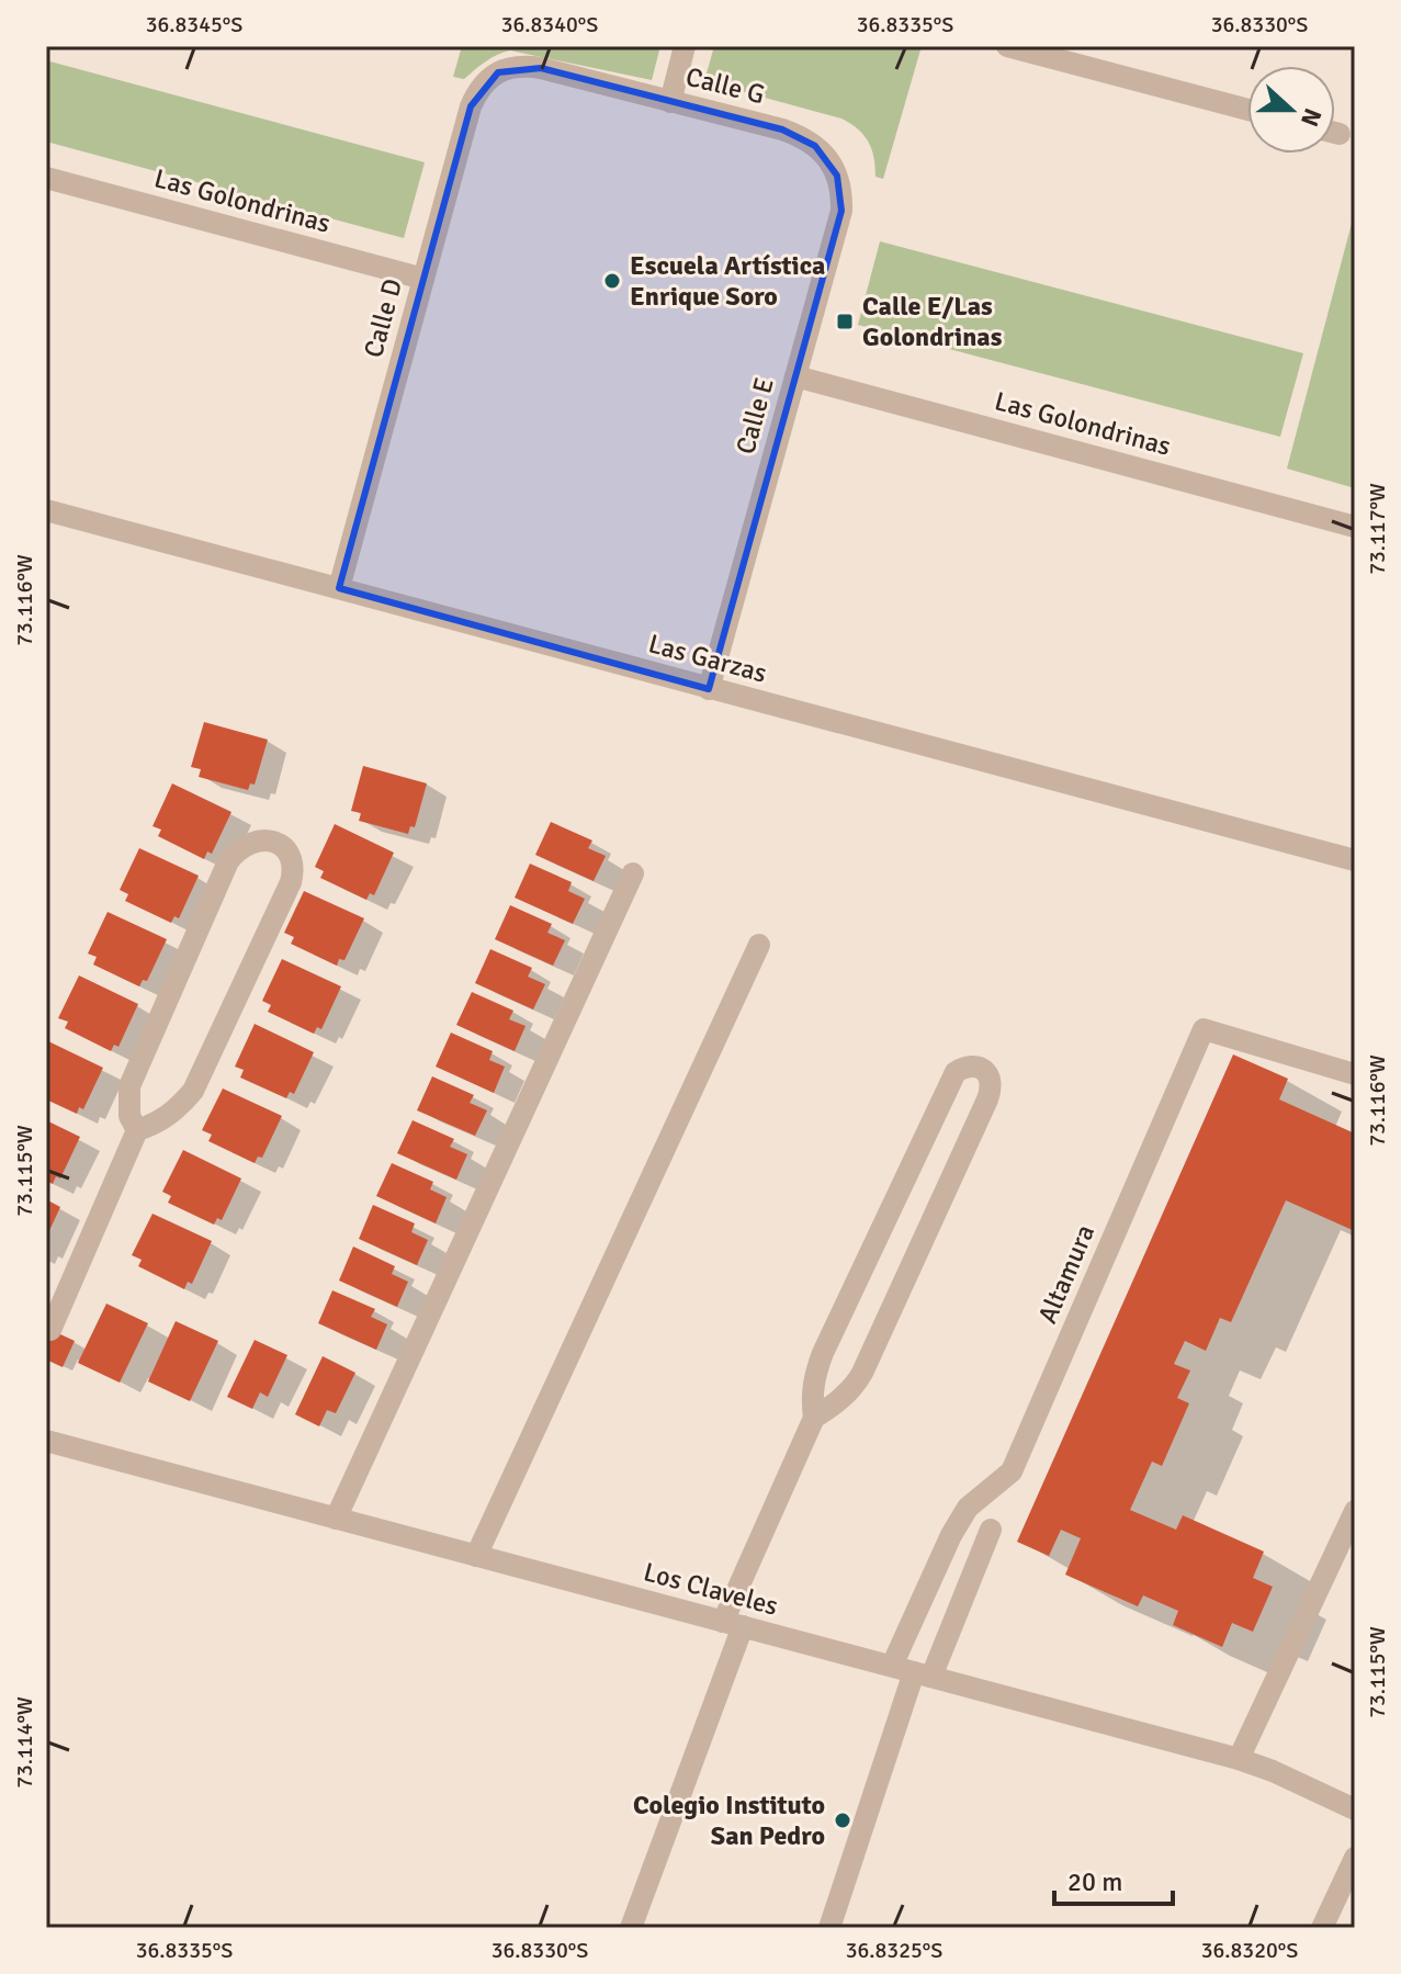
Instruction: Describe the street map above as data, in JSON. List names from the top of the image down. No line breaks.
{"streets":{"street":["Calle G","Las Golondrinas","Calle D","Calle E","Las Garzas","Altamura","Los Claveles"]},"crossings":[["Calle G","Calle D"],["Calle G","Calle E"],["Las Golondrinas","Calle D"],["Las Golondrinas","Calle E"],["Calle D","Las Garzas"],["Calle E","Las Garzas"],["Altamura","Los Claveles"]],"places":{"other":["Escuela Artística Enrique Soro","Colegio Instituto San Pedro"],"transit":["Calle E/Las Golondrinas"]},"scale_bar":"20 m","north":"right","coordinates":["36.8345°S","36.8340°S","36.8335°S","36.8330°S","73.117°W","73.116°W","73.115°W","73.114°W","36.8325°S","36.8320°S"]}
